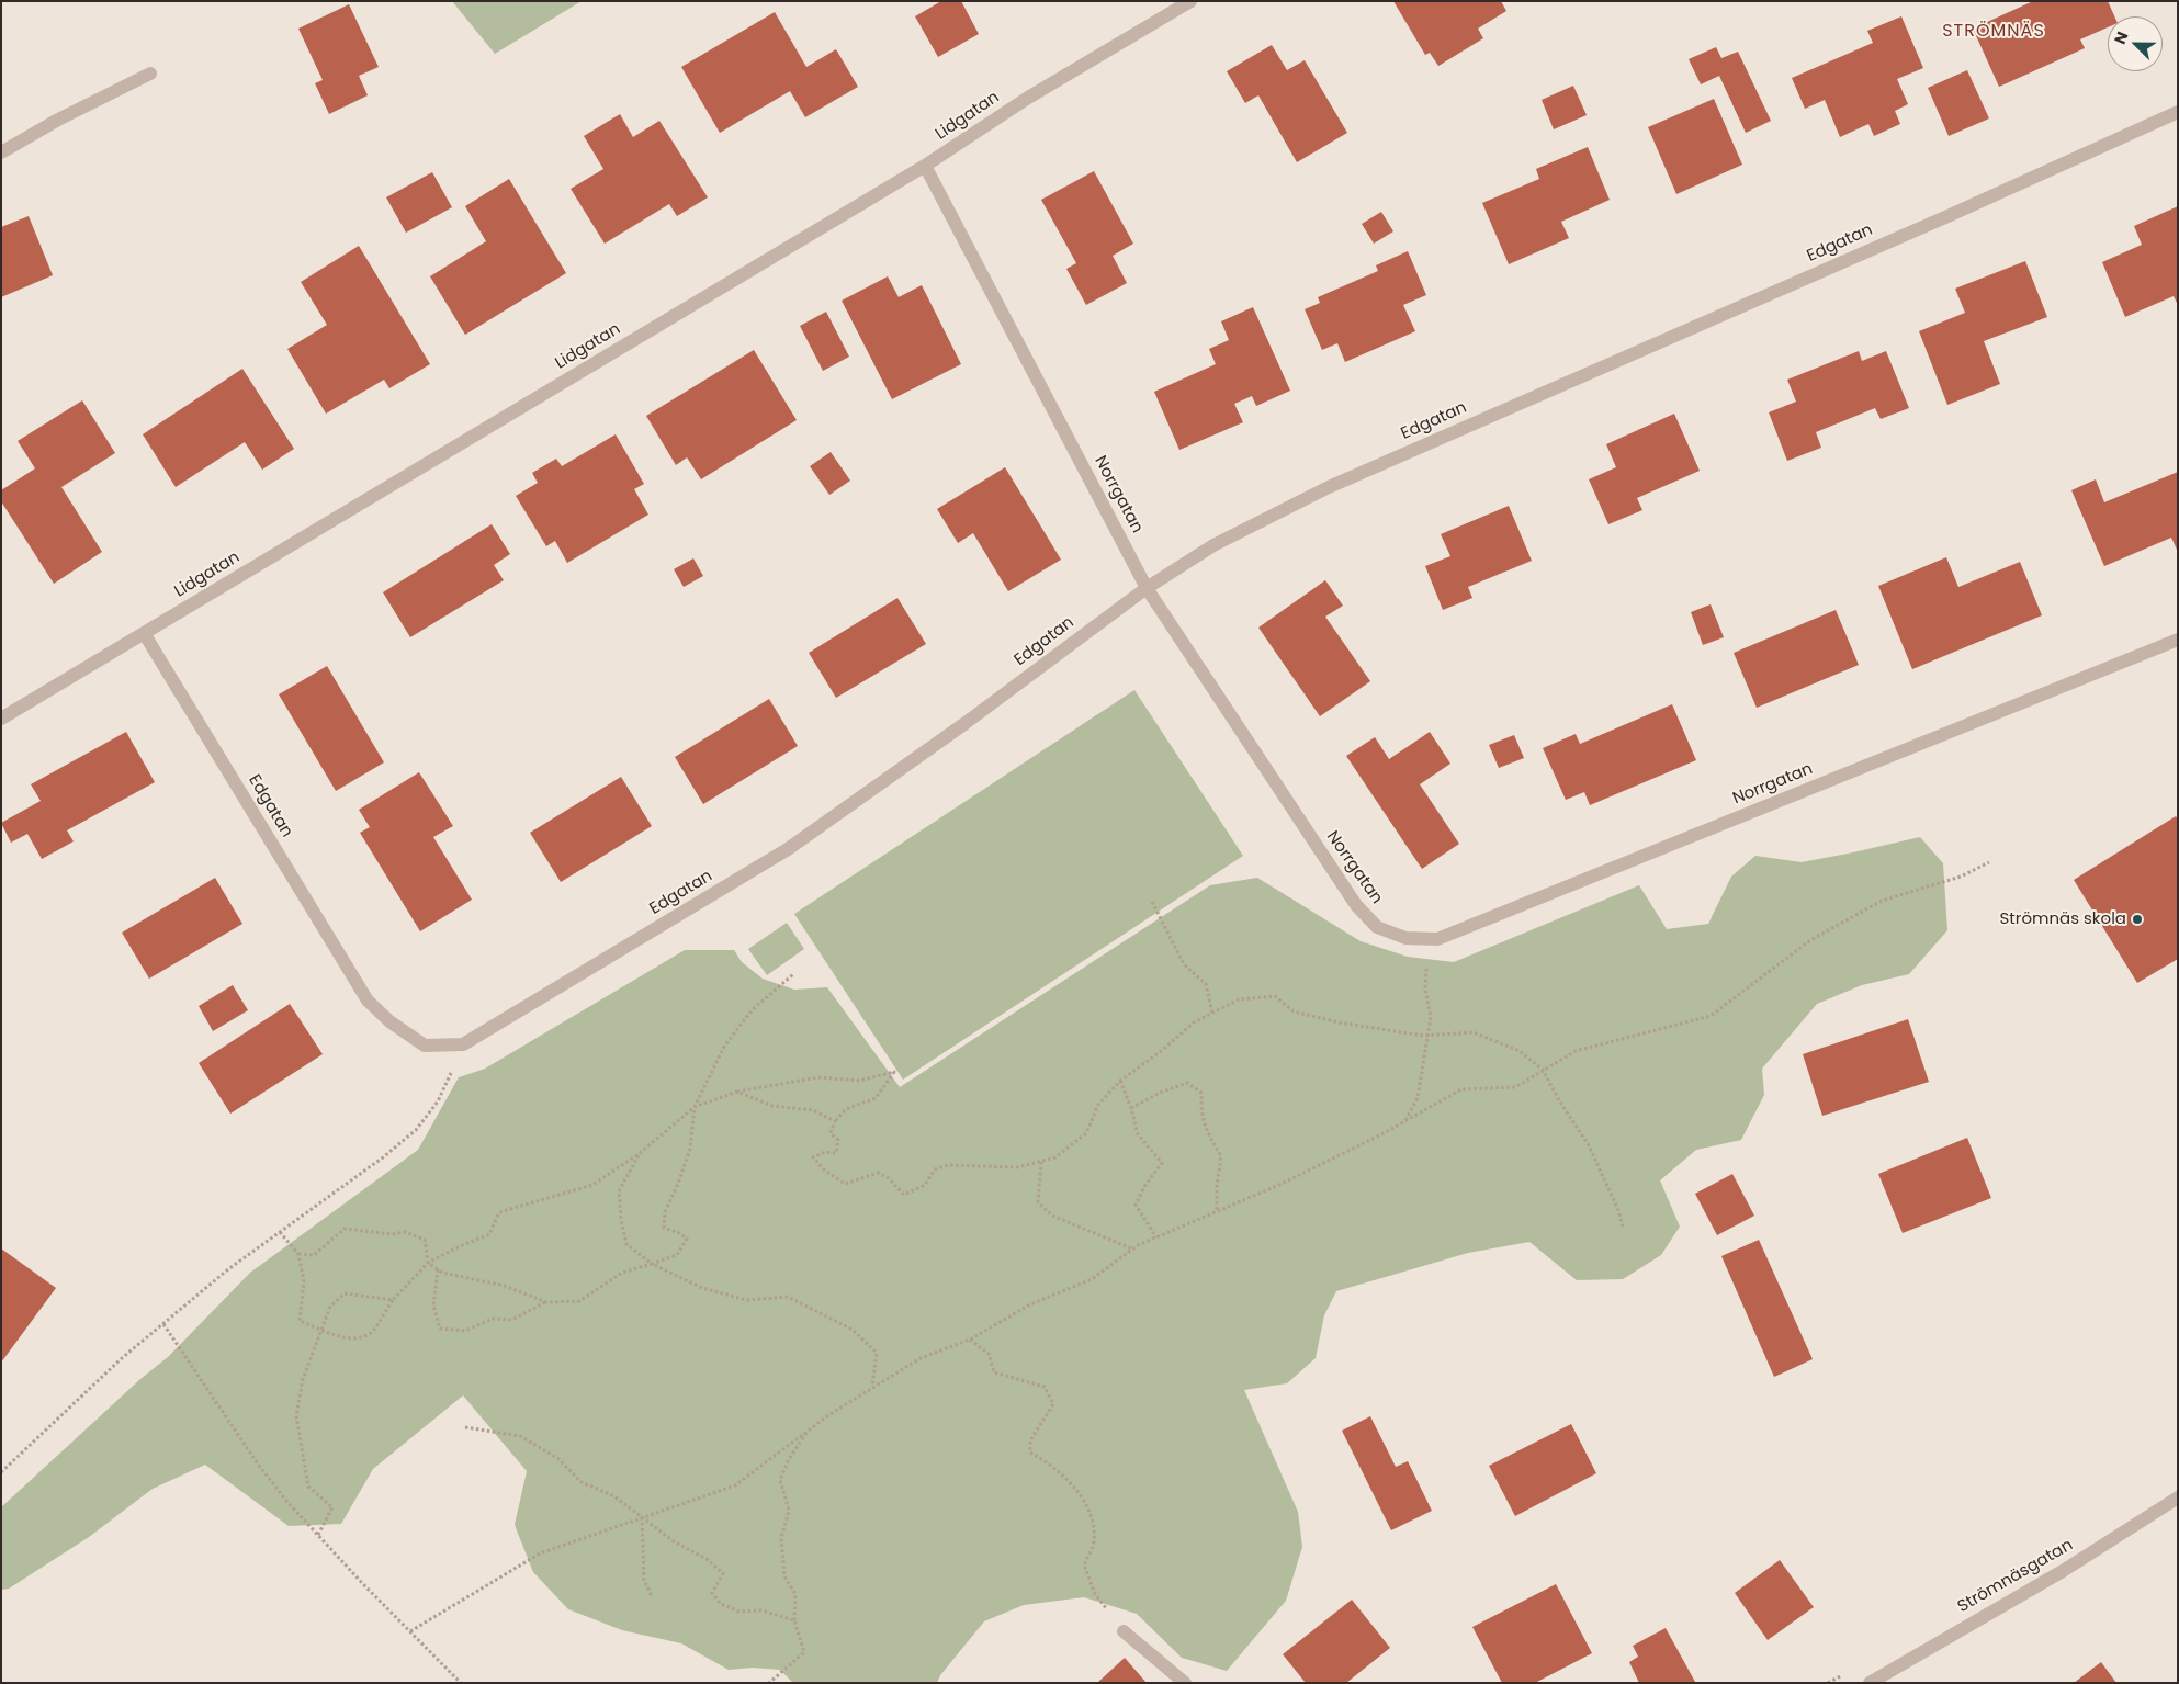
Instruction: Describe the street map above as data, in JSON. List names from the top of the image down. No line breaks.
{"streets":{"street":["Lidgatan","Edgatan","Norrgatan","Strömnäsgatan"]},"crossings":[["Lidgatan","Edgatan"],["Lidgatan","Norrgatan"],["Edgatan","Norrgatan"]],"districts":["STRÖMNÄS"],"places":["Strömnäs skola"],"north":"top left"}
